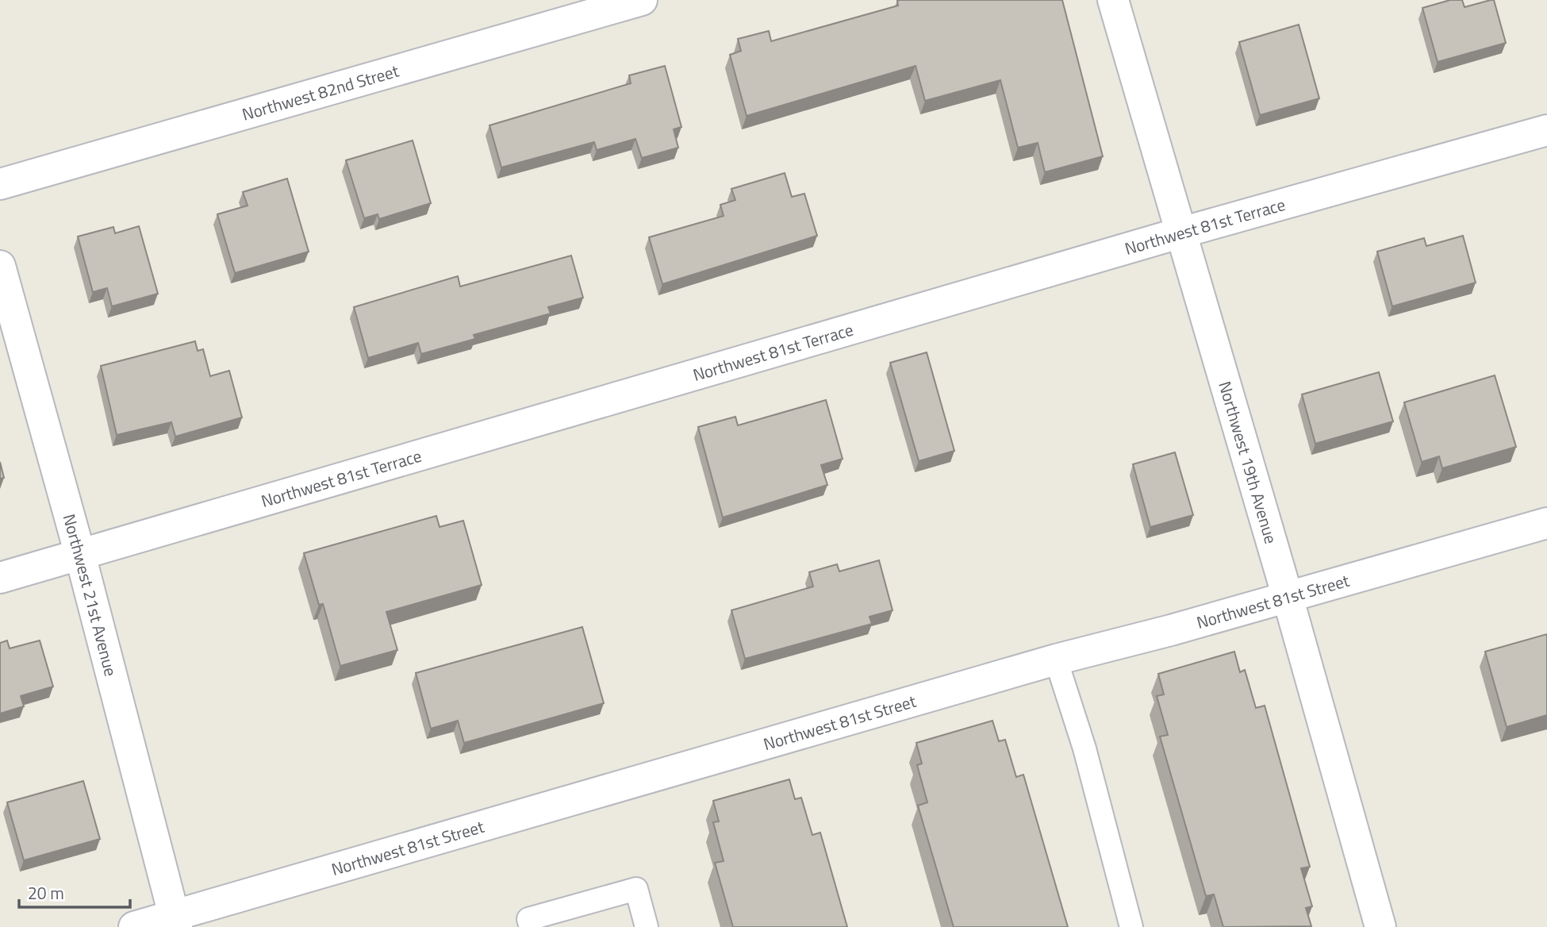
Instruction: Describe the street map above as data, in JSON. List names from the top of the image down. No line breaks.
{"streets":{"street":["Northwest 82nd Street","Northwest 81st Terrace","Northwest 19th Avenue","Northwest 21st Avenue","Northwest 81st Street"]},"crossings":[["Northwest 81st Terrace","Northwest 19th Avenue"],["Northwest 81st Terrace","Northwest 21st Avenue"],["Northwest 19th Avenue","Northwest 81st Street"],["Northwest 21st Avenue","Northwest 81st Street"]],"scale_bar":"20 m"}
